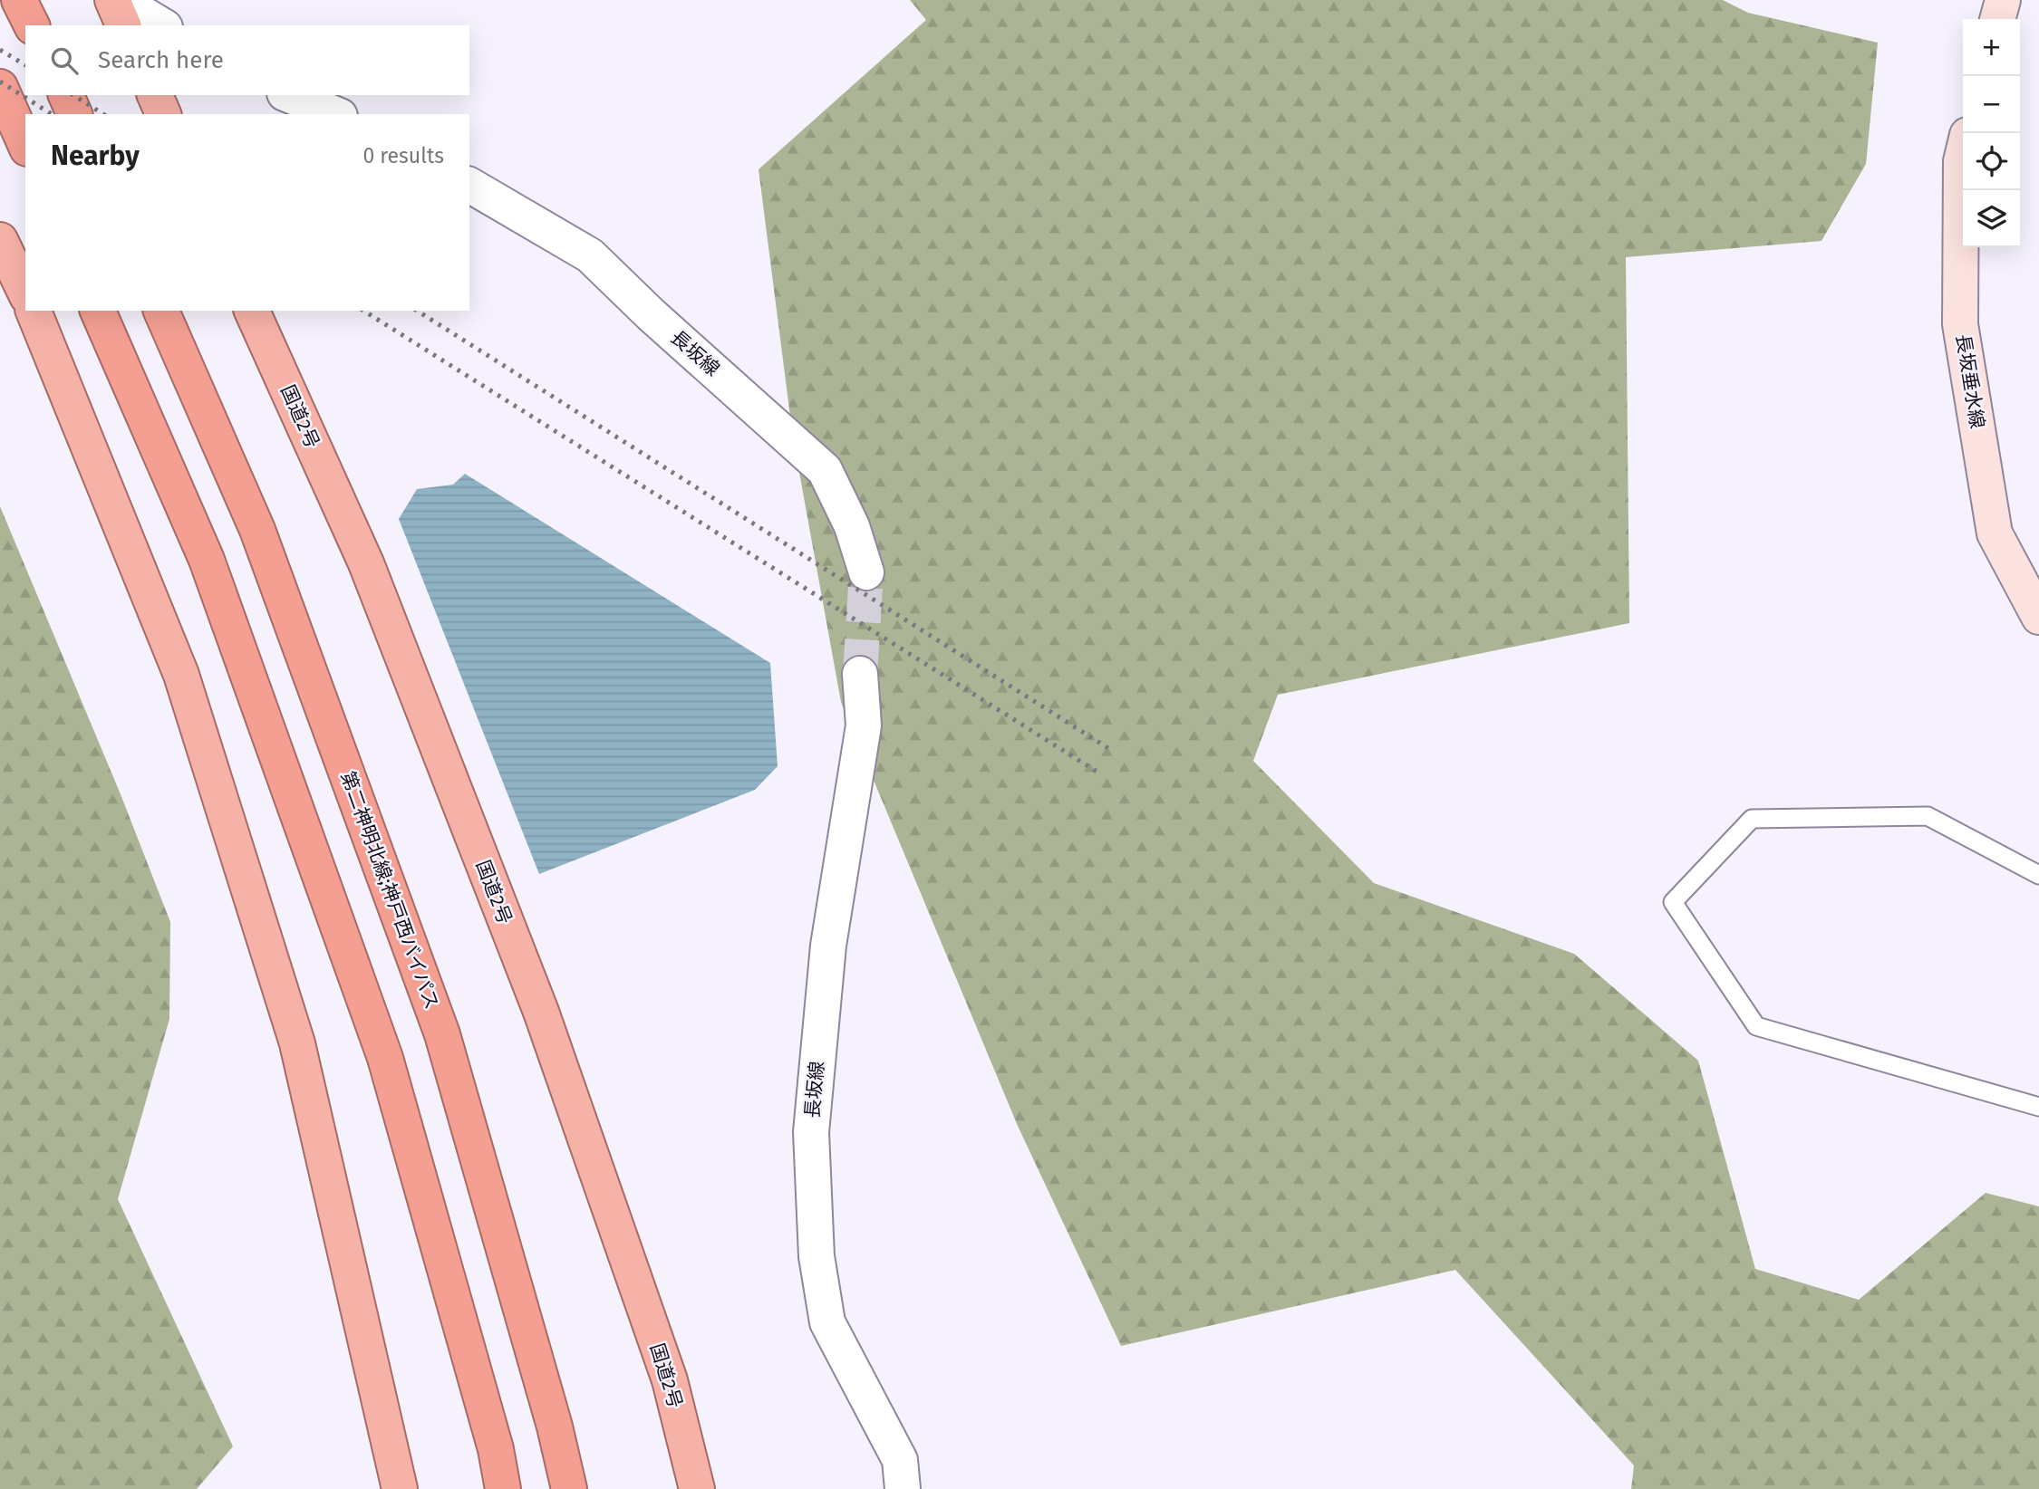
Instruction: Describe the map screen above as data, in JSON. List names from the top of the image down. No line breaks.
{"streets":{"highway":["国道2号","第二神明北線;神戸西バイパス"],"main road":["長坂垂水線"],"street":["長坂線"]},"page":{"map_buttons":["+","−"],"search":"Search here","heading":["Nearby","0 results"]}}
